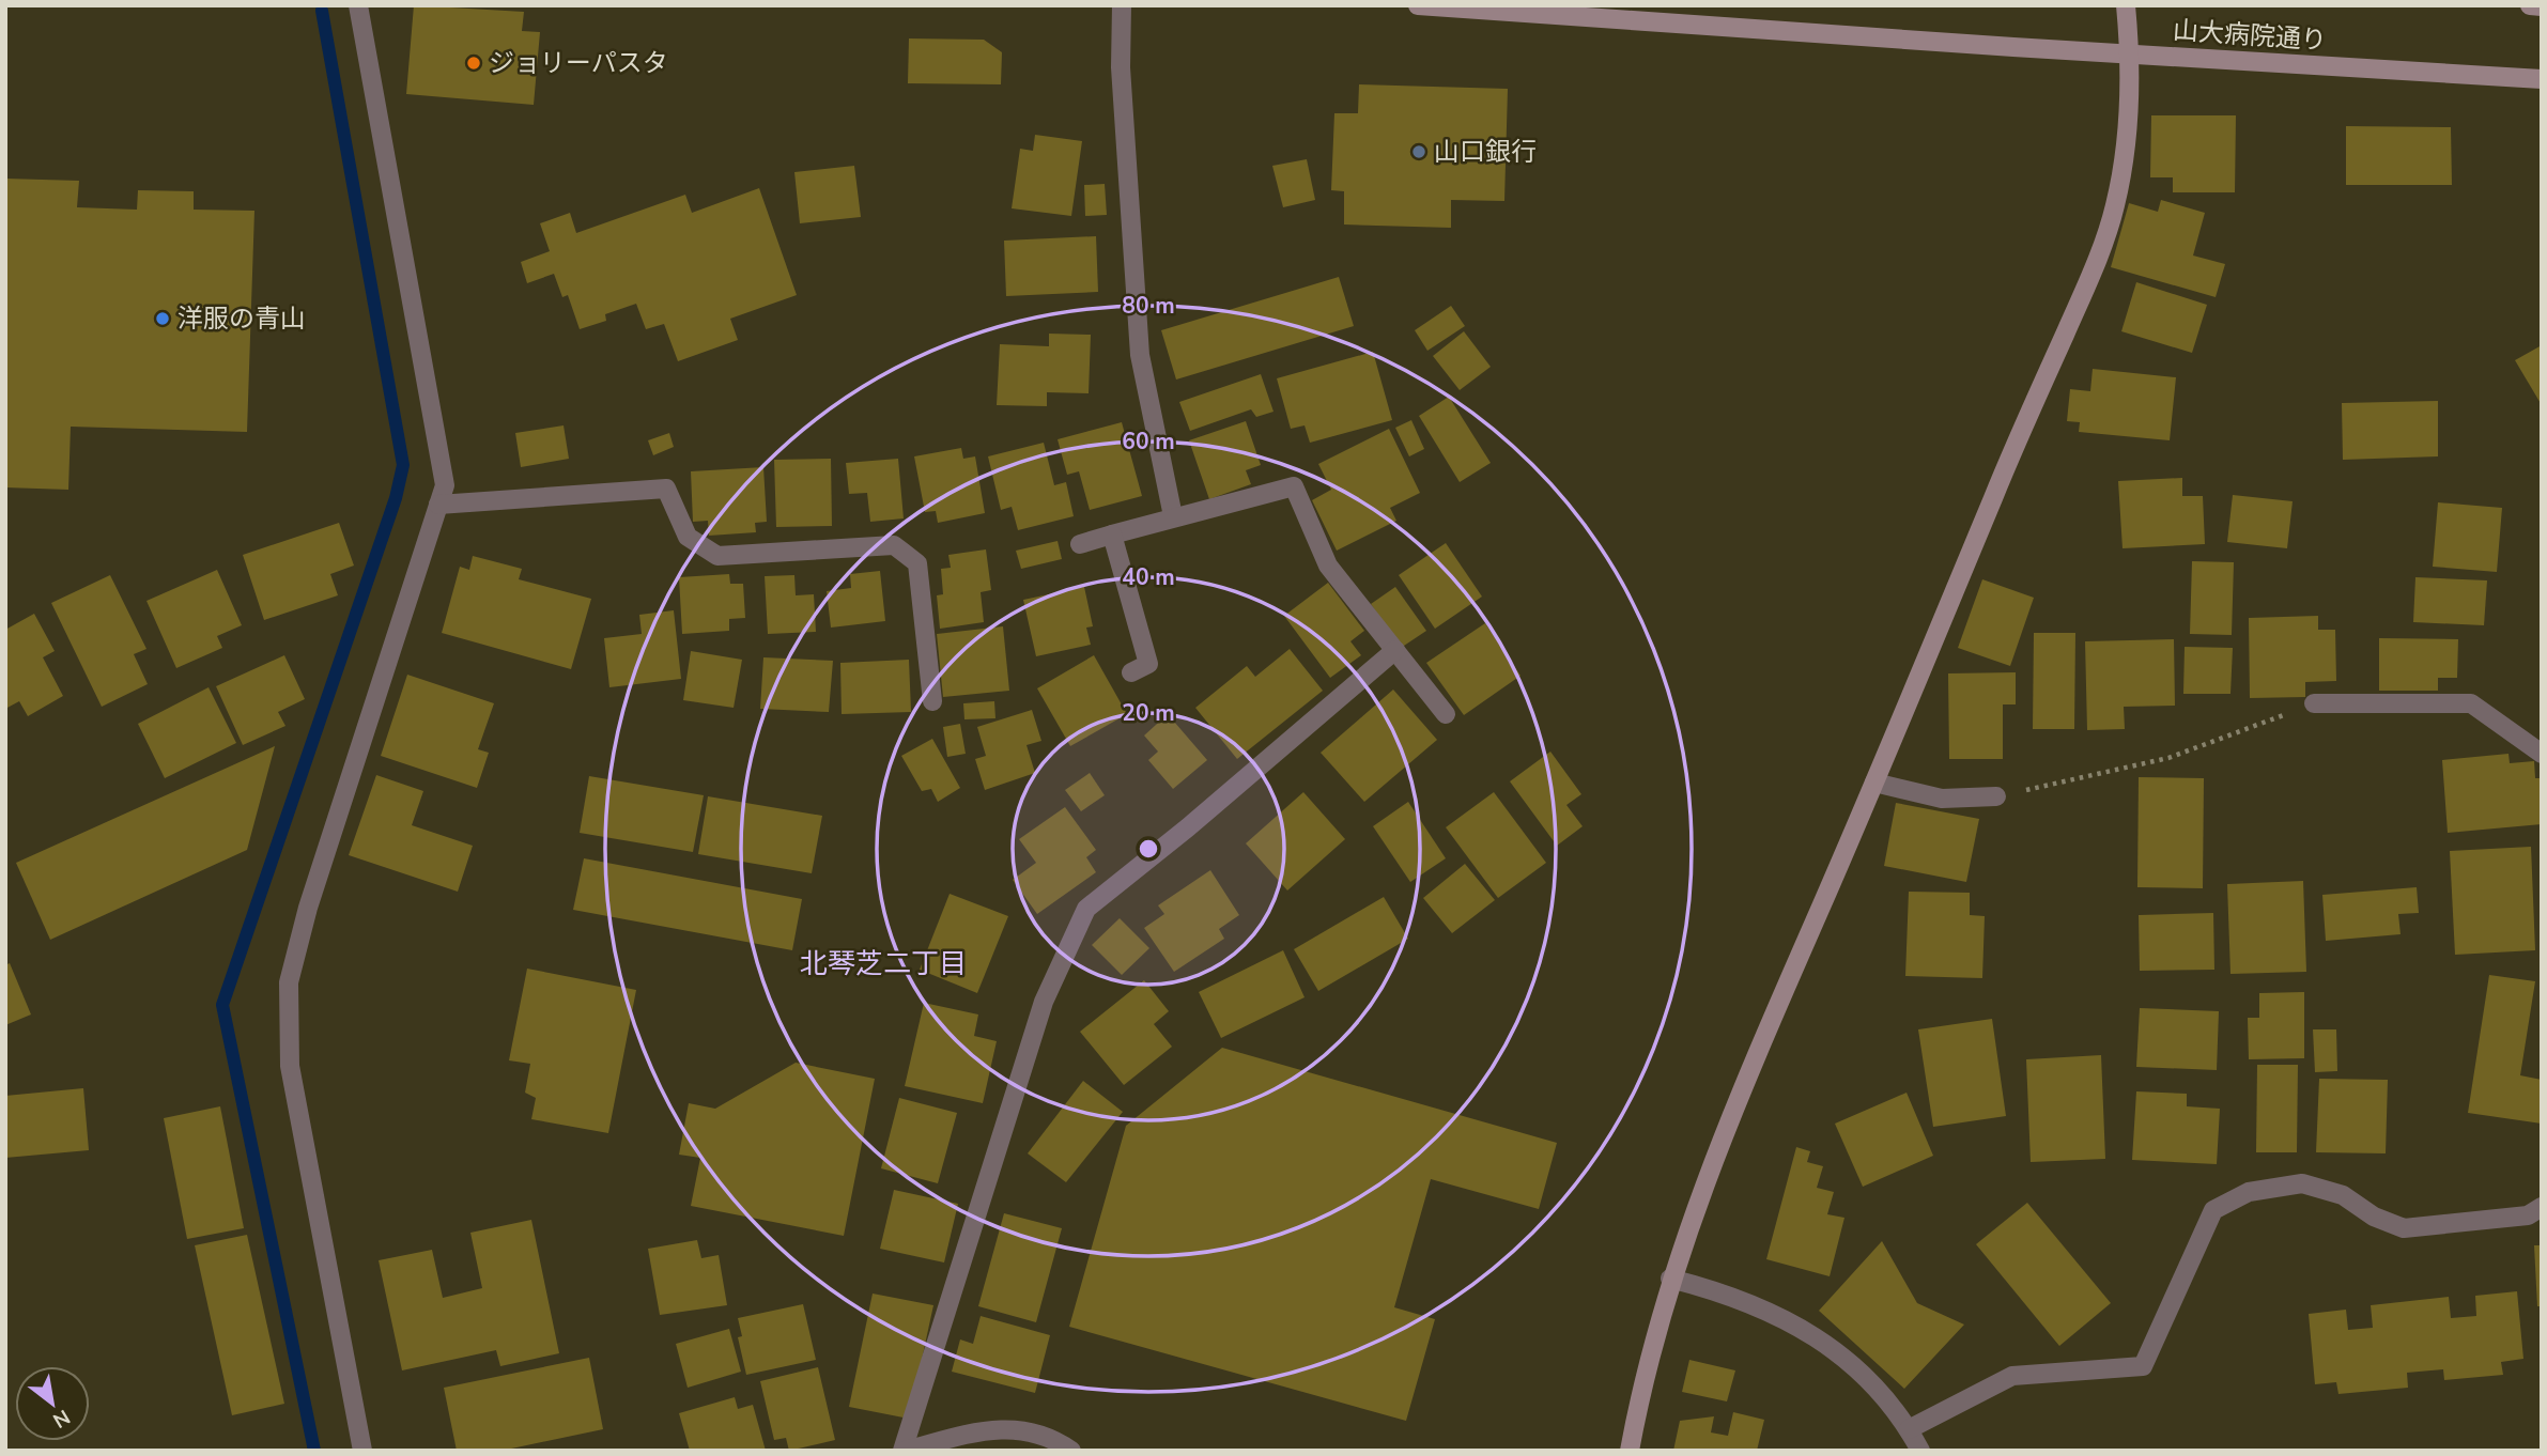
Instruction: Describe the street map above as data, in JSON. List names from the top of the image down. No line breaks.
{"streets":{"street":["山大病院通り"]},"districts":["北琴芝二丁目"],"places":["ジョリーパスタ","山口銀行","洋服の青山"],"north":"bottom right","rings":["80 m","60 m","40 m","20 m"]}
